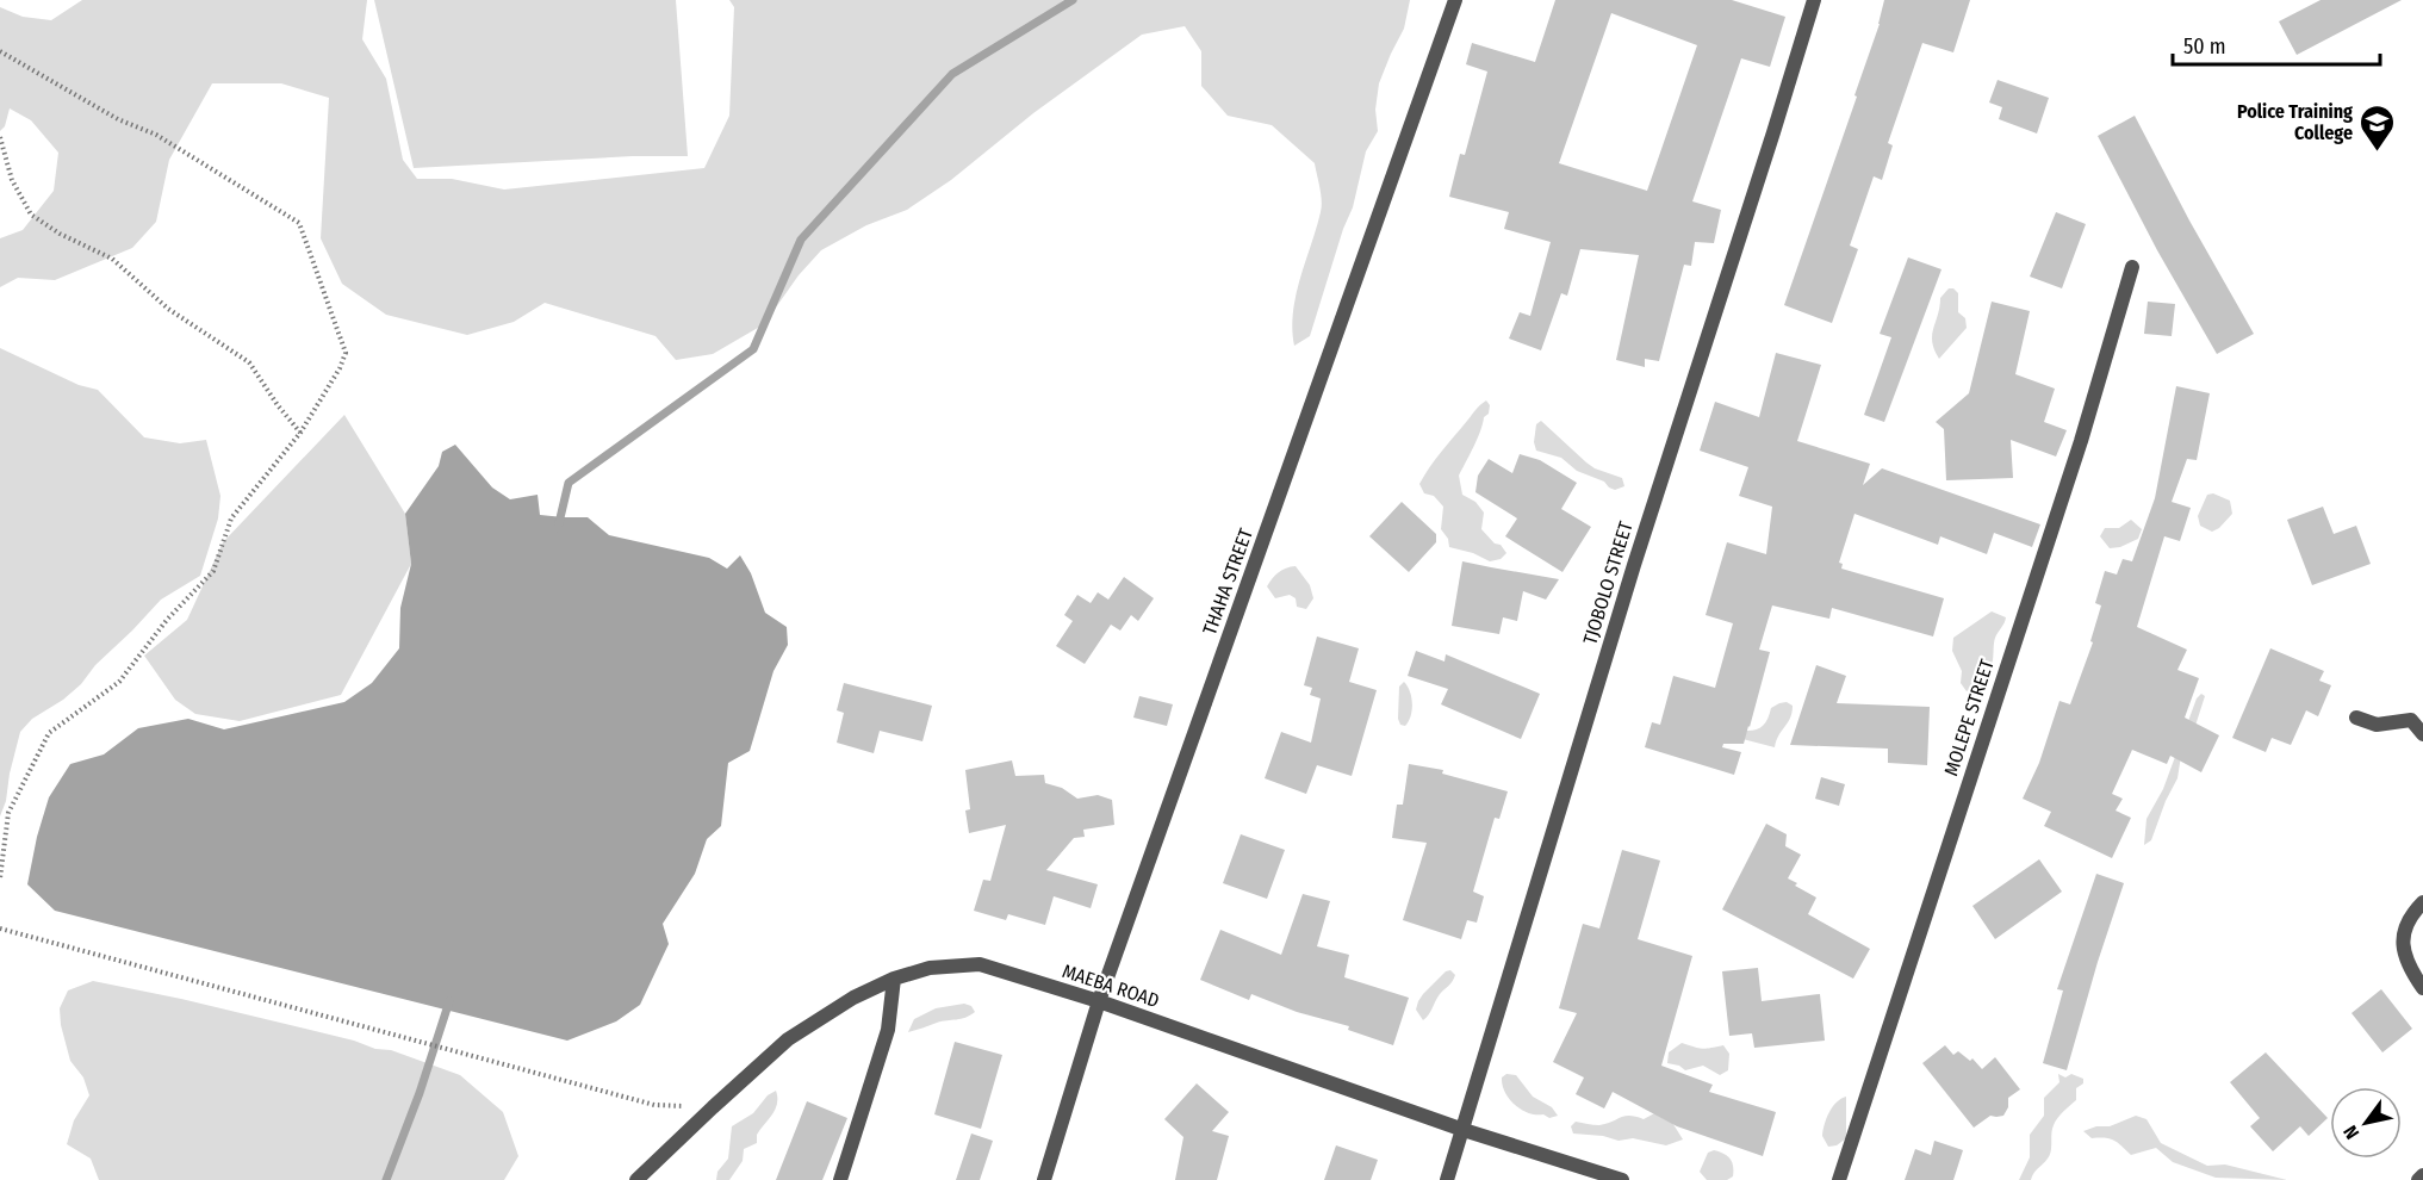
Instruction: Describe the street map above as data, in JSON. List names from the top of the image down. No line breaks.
{"streets":{"street":["THAHA STREET","TJOBOLO STREET","MOLEPE STREET","MAEBA ROAD"]},"crossings":[["THAHA STREET","MAEBA ROAD"],["TJOBOLO STREET","MAEBA ROAD"]],"places":{"school or university":["Police Training College"]},"scale_bar":"50 m","north":"bottom left"}
